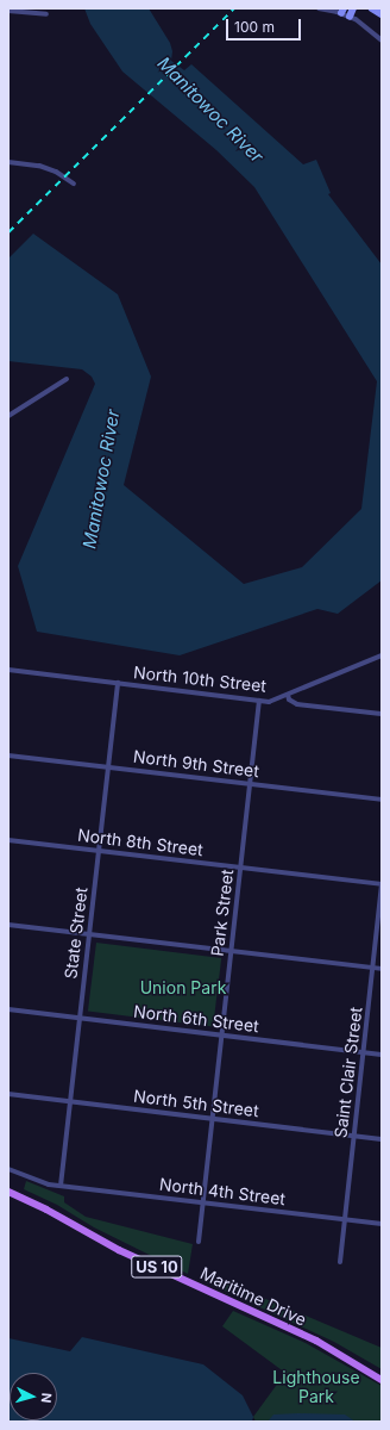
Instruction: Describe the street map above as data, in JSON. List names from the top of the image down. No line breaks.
{"streets":{"main road":["US 10","Maritime Drive"],"street":["North 10th Street","North 9th Street","North 8th Street","Park Street","State Street","North 6th Street","Saint Clair Street","North 5th Street","North 4th Street"]},"crossings":[["North 10th Street","Park Street"],["North 10th Street","State Street"],["North 9th Street","Park Street"],["North 9th Street","State Street"],["North 8th Street","Park Street"],["North 8th Street","State Street"],["North 8th Street","Saint Clair Street"],["Park Street","North 6th Street"],["Park Street","North 5th Street"],["Park Street","North 4th Street"],["State Street","North 6th Street"],["State Street","North 5th Street"],["State Street","North 4th Street"],["North 6th Street","Saint Clair Street"],["Saint Clair Street","North 5th Street"],["Saint Clair Street","North 4th Street"]],"water":["Manitowoc River"],"parks":["Union Park","Lighthouse Park"],"scale_bar":"100 m","north":"right"}
